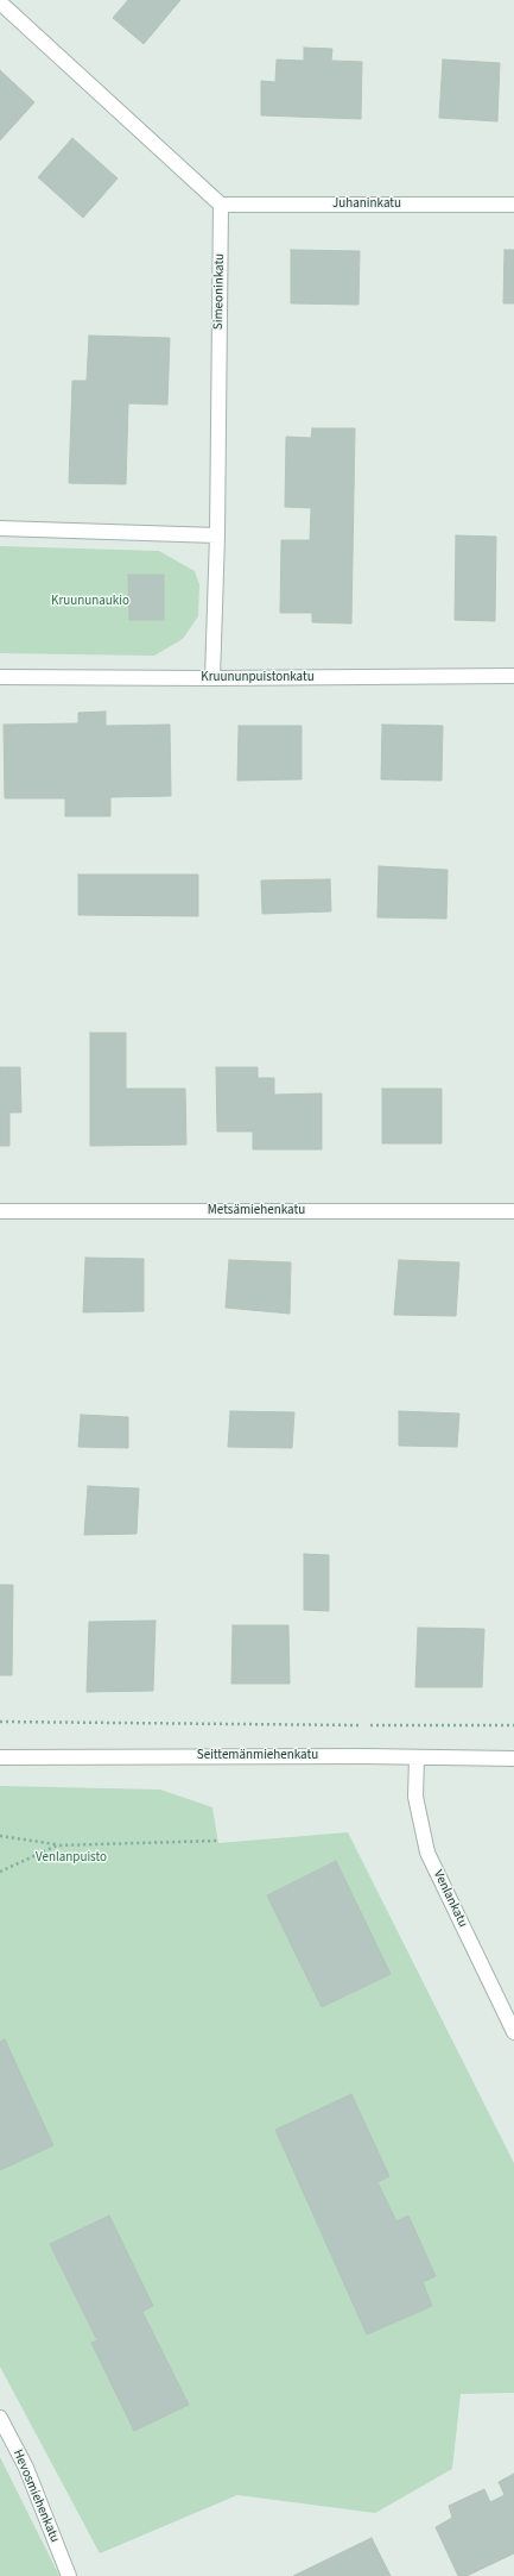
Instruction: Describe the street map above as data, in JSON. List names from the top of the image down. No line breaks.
{"streets":{"street":["Juhaninkatu","Simeoninkatu","Kruununpuistonkatu","Metsämiehenkatu","Seittemänmiehenkatu","Venlankatu","Hevosmiehenkatu"]},"crossings":[["Juhaninkatu","Simeoninkatu"],["Simeoninkatu","Kruununpuistonkatu"],["Seittemänmiehenkatu","Venlankatu"]],"parks":["Kruununaukio","Venlanpuisto"]}
